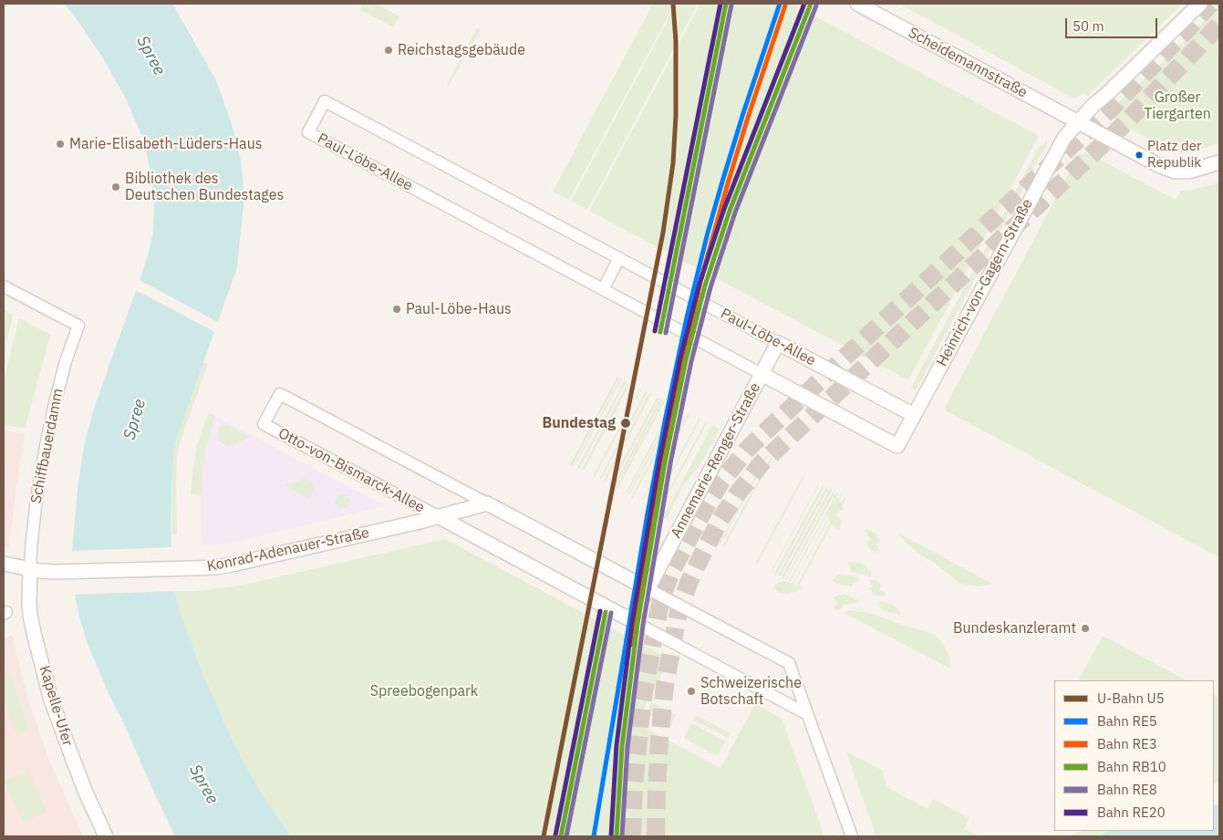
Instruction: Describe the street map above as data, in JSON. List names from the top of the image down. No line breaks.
{"streets":{"street":["Scheidemannstraße","Paul-Löbe-Allee","Heinrich-von-Gagern-Straße","Schiffbauerdamm","Annemarie-Renger-Straße","Otto-von-Bismarck-Allee","Konrad-Adenauer-Straße","Kapelle-Ufer"]},"crossings":[["Scheidemannstraße","Heinrich-von-Gagern-Straße"],["Paul-Löbe-Allee","Heinrich-von-Gagern-Straße"],["Paul-Löbe-Allee","Annemarie-Renger-Straße"],["Schiffbauerdamm","Konrad-Adenauer-Straße"],["Schiffbauerdamm","Kapelle-Ufer"],["Annemarie-Renger-Straße","Otto-von-Bismarck-Allee"],["Otto-von-Bismarck-Allee","Konrad-Adenauer-Straße"],["Konrad-Adenauer-Straße","Kapelle-Ufer"]],"water":["Spree"],"parks":["Großer Tiergarten","Spreebogenpark"],"places":["Reichstagsgebäude","Marie-Elisabeth-Lüders-Haus","Platz der Republik","Bibliothek des Deutschen Bundestages","Paul-Löbe-Haus","Bundestag","Bundeskanzleramt","Schweizerische Botschaft"],"lines":["metro line U5","rail line RE5","rail line RB10","rail line RE20","rail line RE8","rail line RE3"],"legend":["U-Bahn U5","Bahn RE5","Bahn RE3","Bahn RB10","Bahn RE8","Bahn RE20"],"scale_bar":"50 m"}
